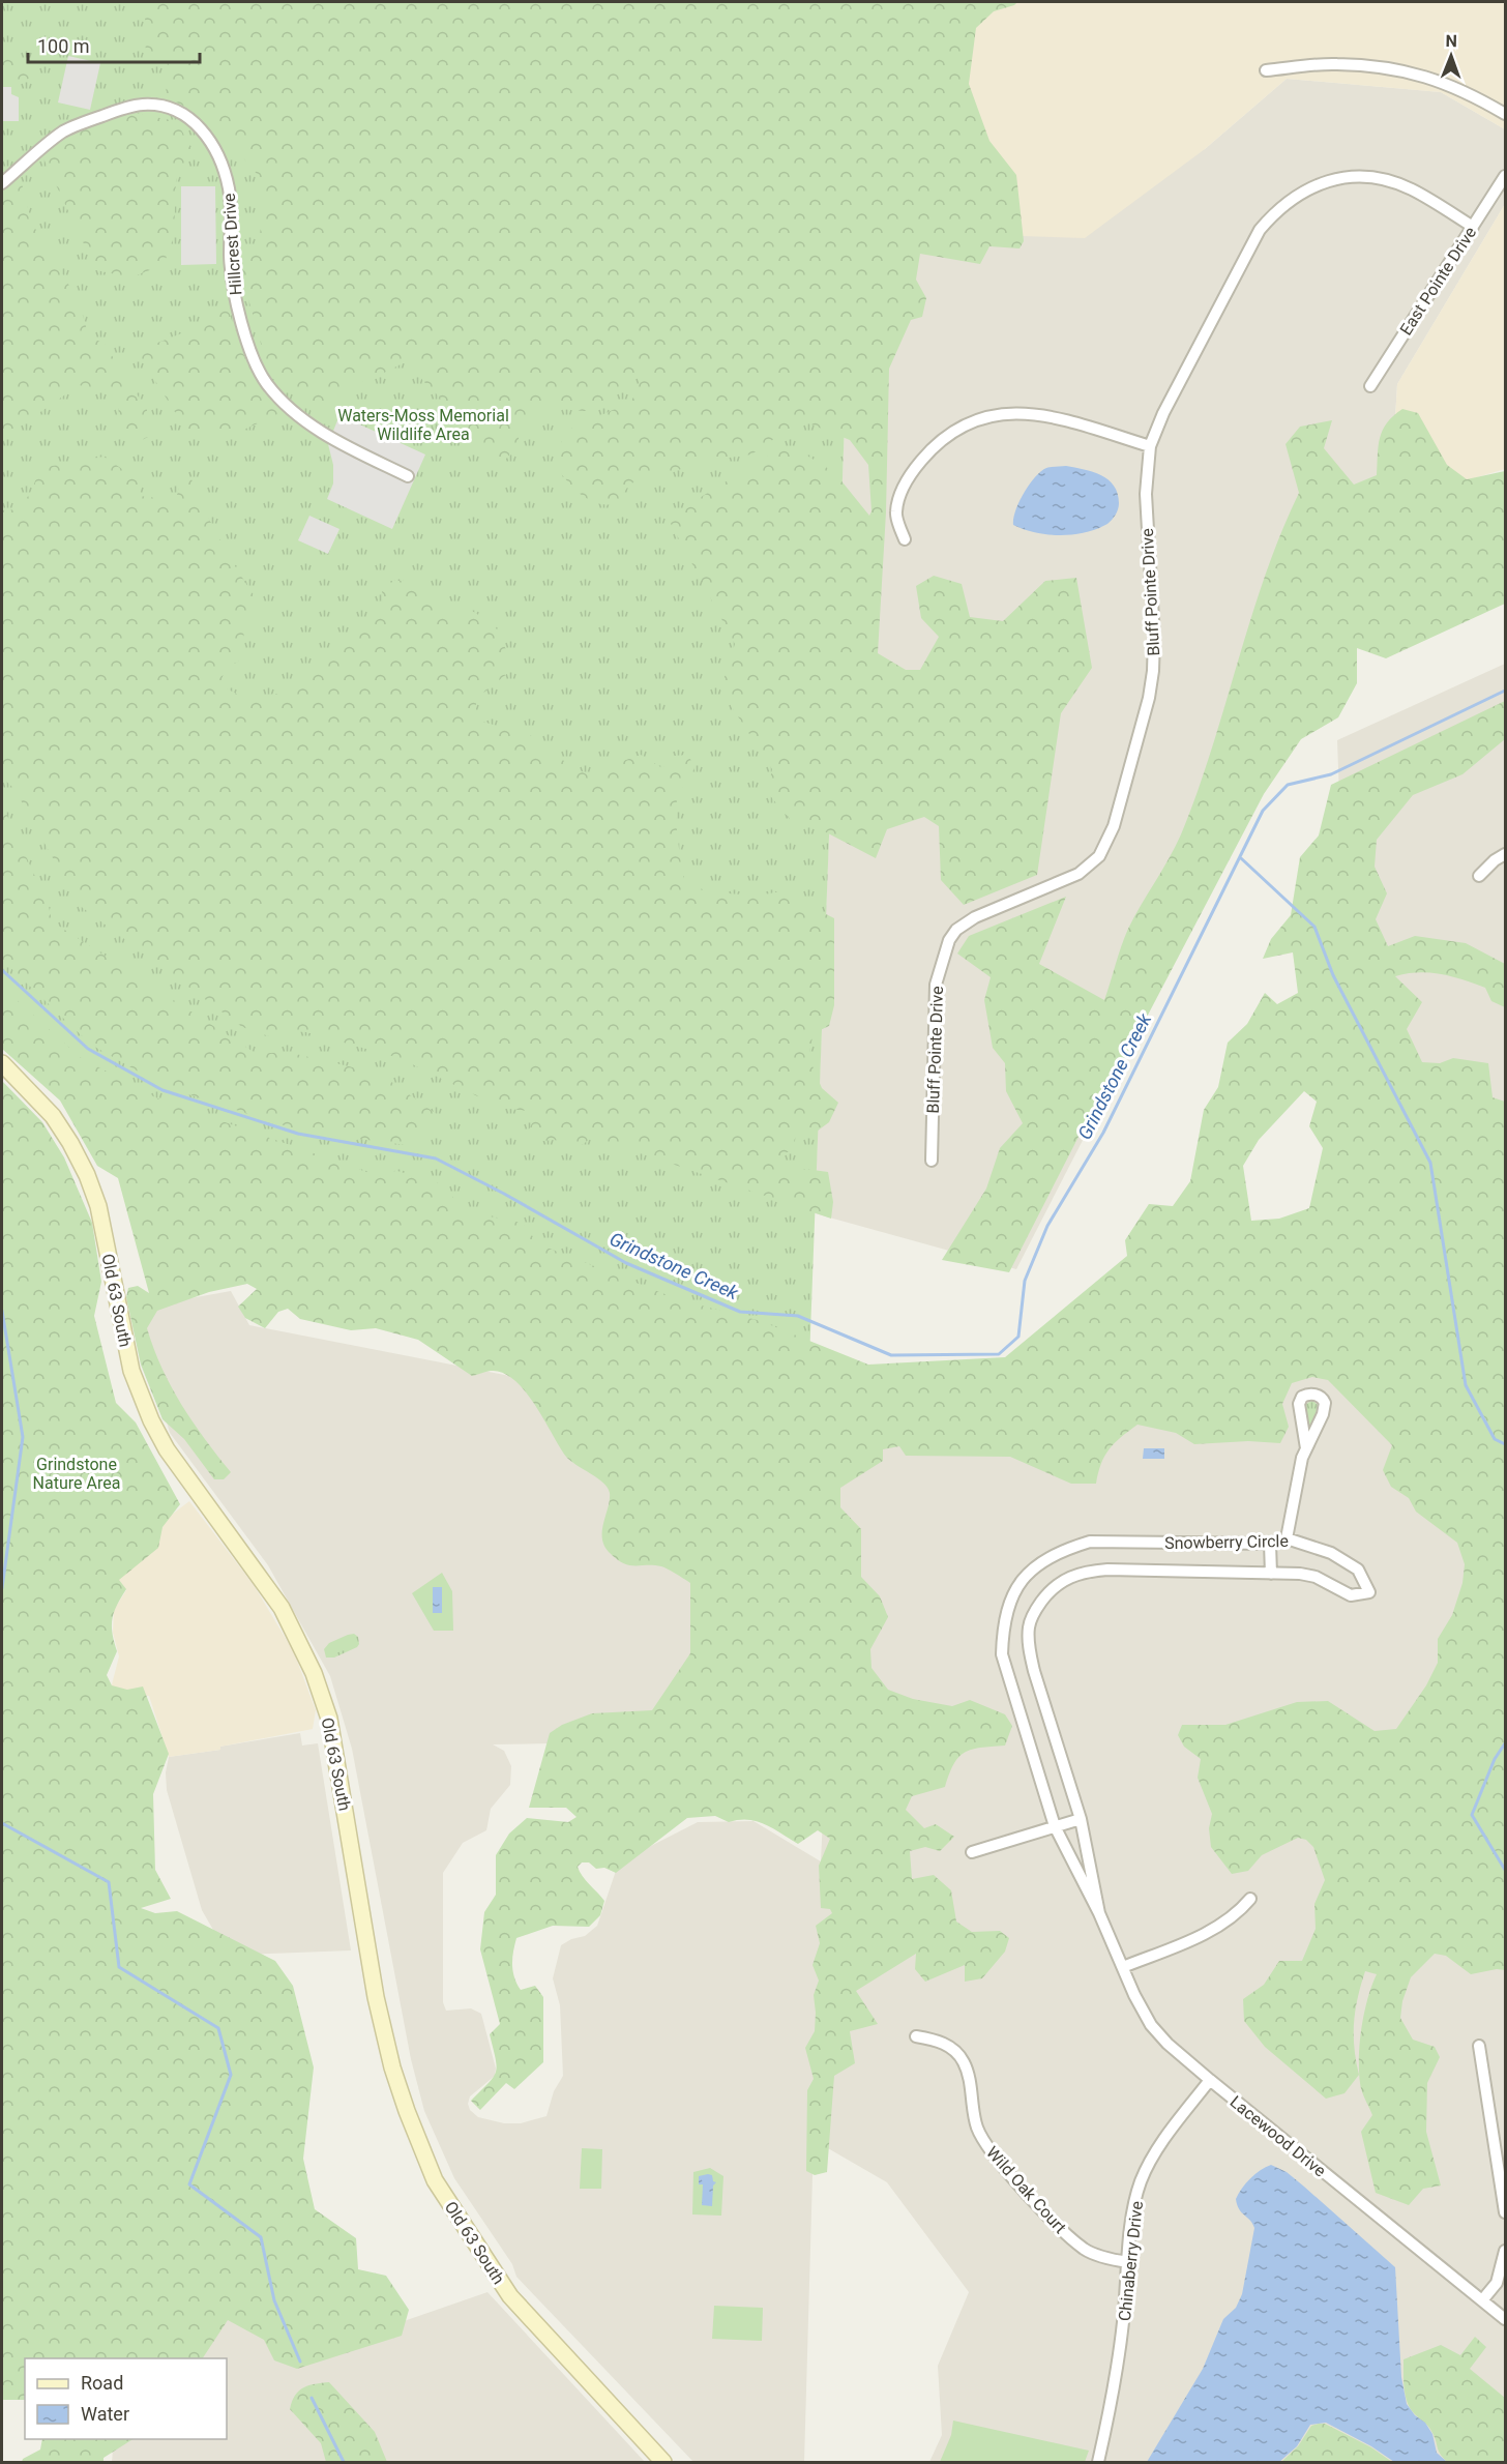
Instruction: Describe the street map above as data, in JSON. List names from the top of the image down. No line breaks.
{"streets":{"main road":["Old 63 South"],"street":["Hillcrest Drive","East Pointe Drive","Bluff Pointe Drive","Snowberry Circle","Lacewood Drive","Wild Oak Court","Chinaberry Drive"]},"crossings":[["East Pointe Drive","Bluff Pointe Drive"],["Snowberry Circle","Lacewood Drive"],["Lacewood Drive","Chinaberry Drive"],["Wild Oak Court","Chinaberry Drive"]],"water":["Grindstone Creek"],"parks":["Waters-Moss Memorial Wildlife Area","Grindstone Nature Area"],"legend":["Road","Water"],"scale_bar":"100 m","north":"top"}
